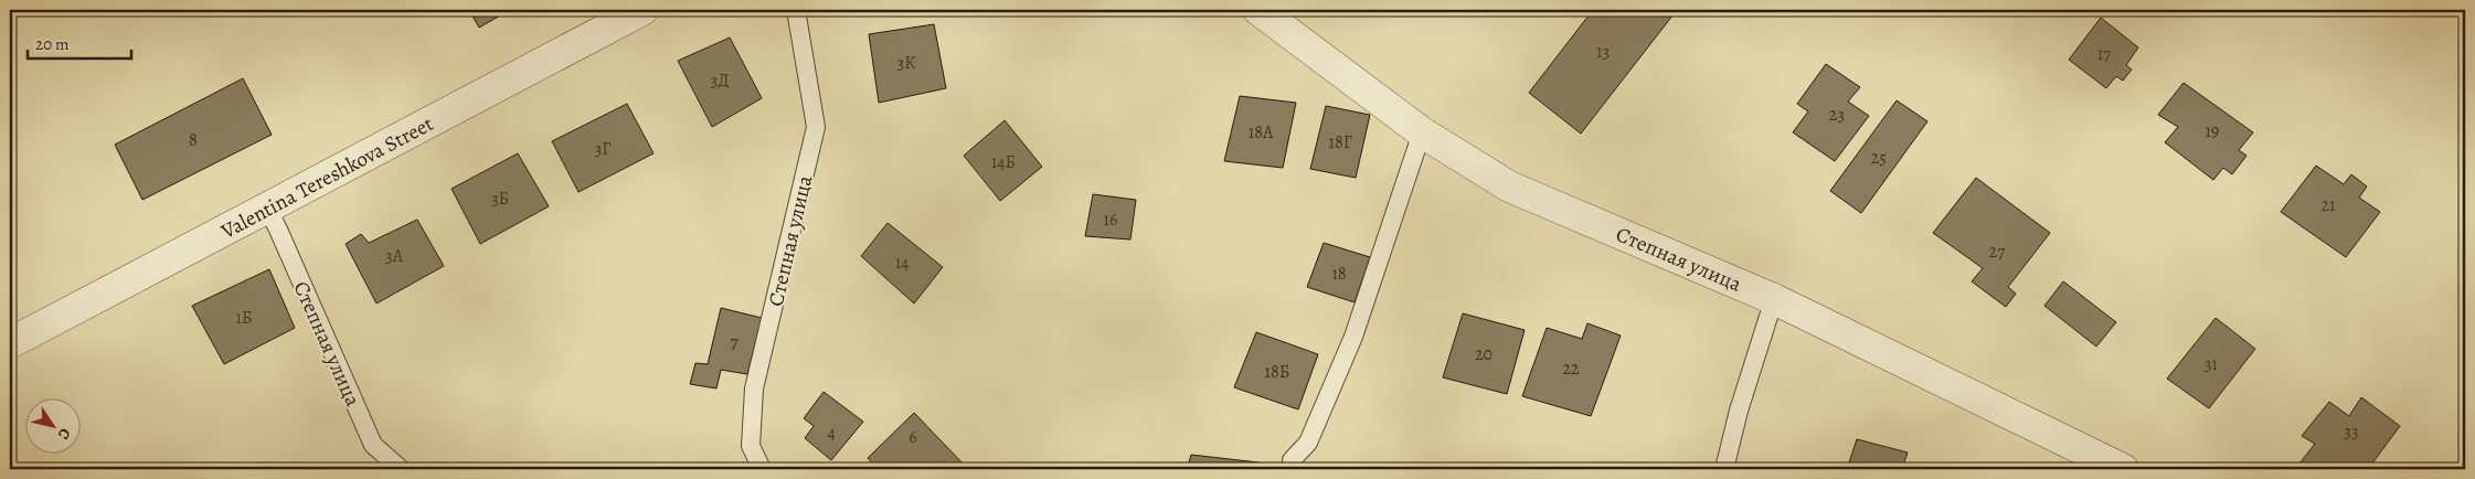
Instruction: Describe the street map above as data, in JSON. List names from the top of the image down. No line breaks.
{"streets":{"street":["Valentina Tereshkova Street","Степная улица"]},"crossings":[["Valentina Tereshkova Street","Степная улица"]],"house_numbers":["13","17","3К","3Д","23","19","18А","8","18Г","3Г","25","14Б","3Б","21","16","27","3А","14","18","1Б","7","20","31","22","18Б","33","4","6"],"scale_bar":"20 m","north":"bottom right"}
